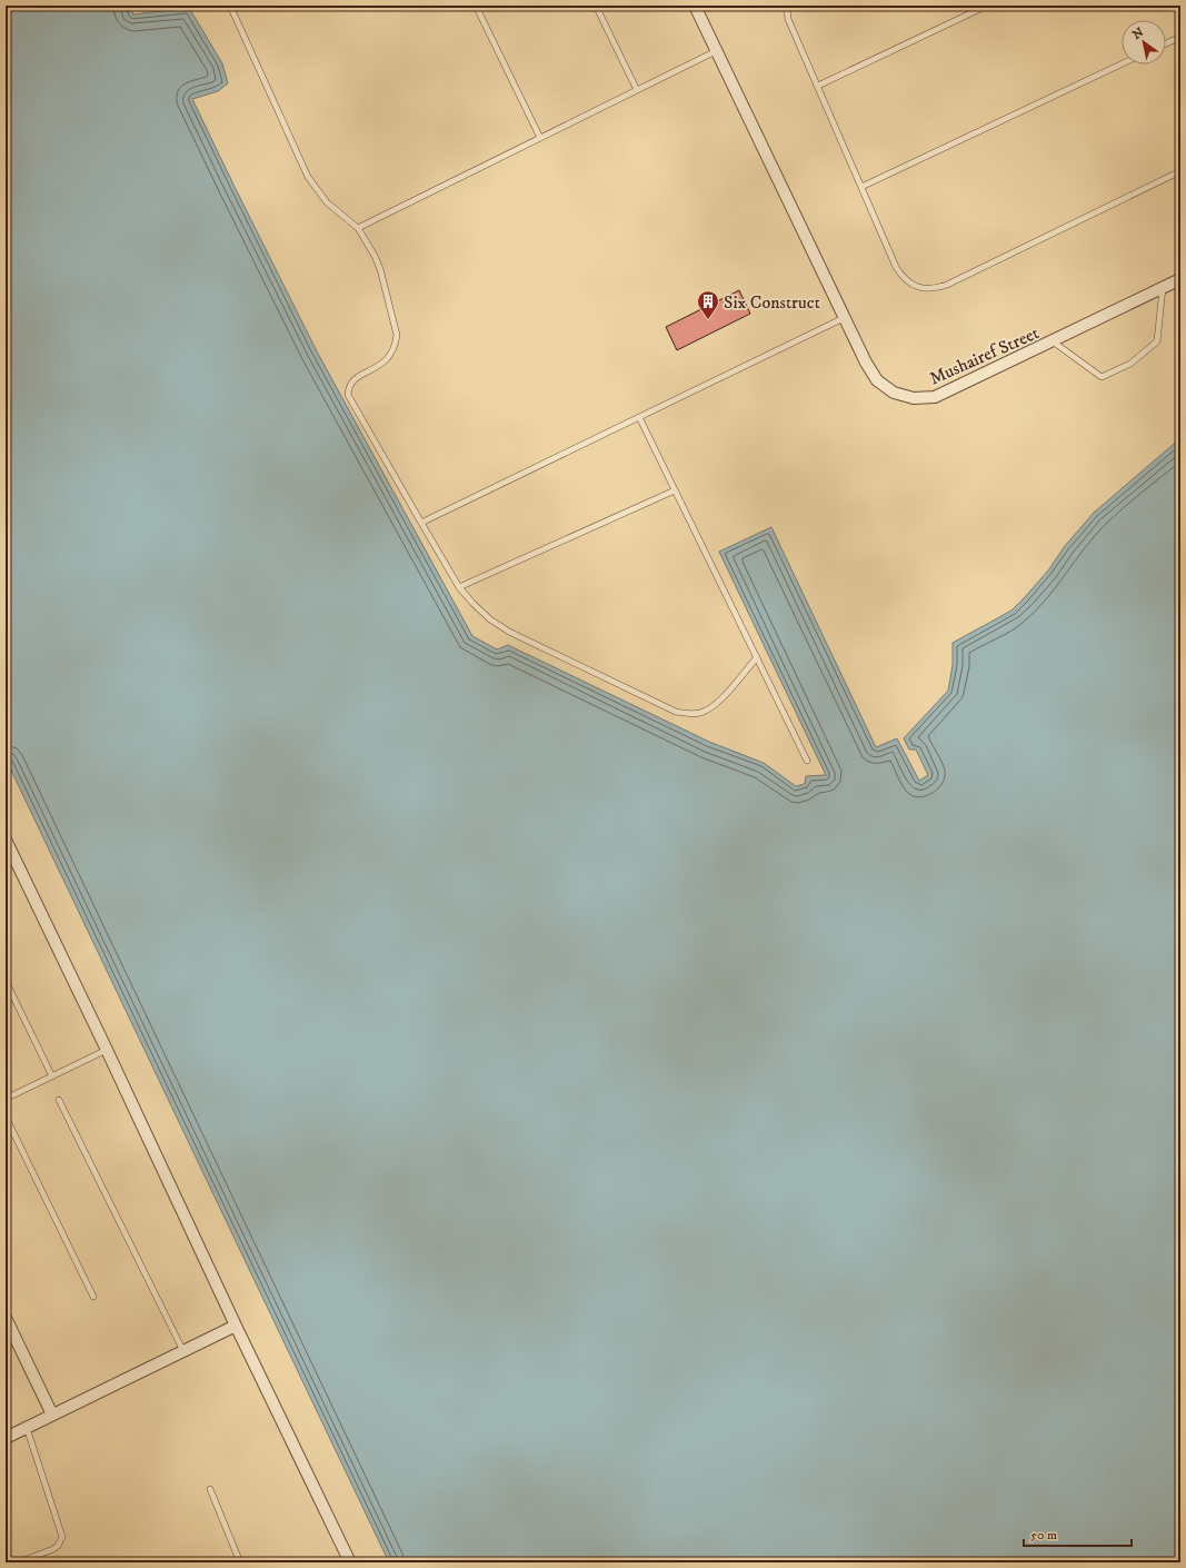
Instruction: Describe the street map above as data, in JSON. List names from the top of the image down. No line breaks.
{"streets":{"street":["Mushairef Street"]},"places":{"building":["Six Construct"]},"scale_bar":"50 m","north":"top left"}
